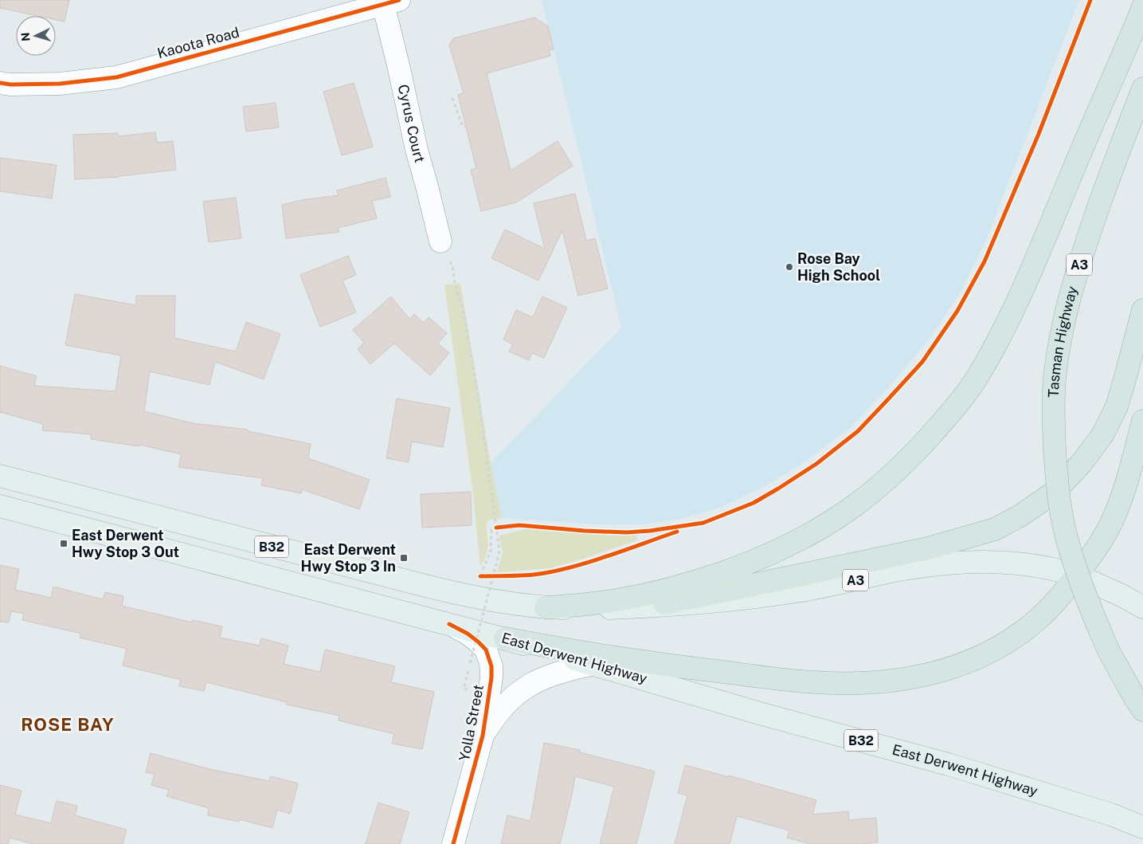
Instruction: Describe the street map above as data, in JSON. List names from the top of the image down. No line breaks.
{"streets":{"highway":["A3","Tasman Highway","B32"],"main road":["East Derwent Highway"],"street":["Kaoota Road","Cyrus Court","Yolla Street"]},"crossings":[["Kaoota Road","Cyrus Court"],["A3","B32"],["B32","East Derwent Highway"],["East Derwent Highway","Yolla Street"]],"districts":["ROSE BAY"],"places":{"other":["Rose Bay High School"],"transit":["East Derwent Hwy Stop 3 Out","East Derwent Hwy Stop 3 In"]},"north":"left"}
